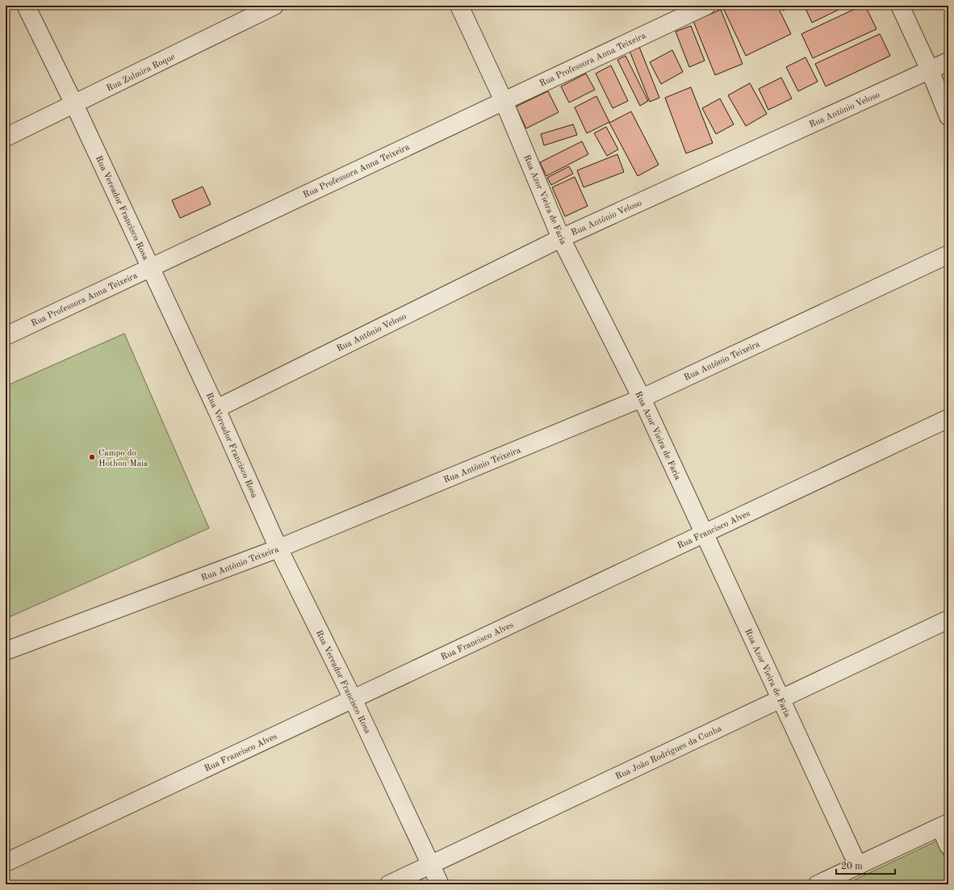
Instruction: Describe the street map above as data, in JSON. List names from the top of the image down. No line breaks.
{"streets":{"street":["Rua Professora Anna Teixeira","Rua Zulmira Roque","Rua Antônio Veloso","Rua Azor Vieira de Faria","Rua Vereador Francisco Rosa","Rua Antônio Teixeira","Rua Francisco Alves","Rua João Rodrigues da Cunha"]},"crossings":[["Rua Professora Anna Teixeira","Rua Azor Vieira de Faria"],["Rua Professora Anna Teixeira","Rua Vereador Francisco Rosa"],["Rua Zulmira Roque","Rua Vereador Francisco Rosa"],["Rua Antônio Veloso","Rua Azor Vieira de Faria"],["Rua Antônio Veloso","Rua Vereador Francisco Rosa"],["Rua Azor Vieira de Faria","Rua Antônio Teixeira"],["Rua Azor Vieira de Faria","Rua Francisco Alves"],["Rua Azor Vieira de Faria","Rua João Rodrigues da Cunha"],["Rua Vereador Francisco Rosa","Rua Antônio Teixeira"],["Rua Vereador Francisco Rosa","Rua Francisco Alves"],["Rua Vereador Francisco Rosa","Rua João Rodrigues da Cunha"]],"places":["Campo do Hothon Maia"],"scale_bar":"20 m"}
